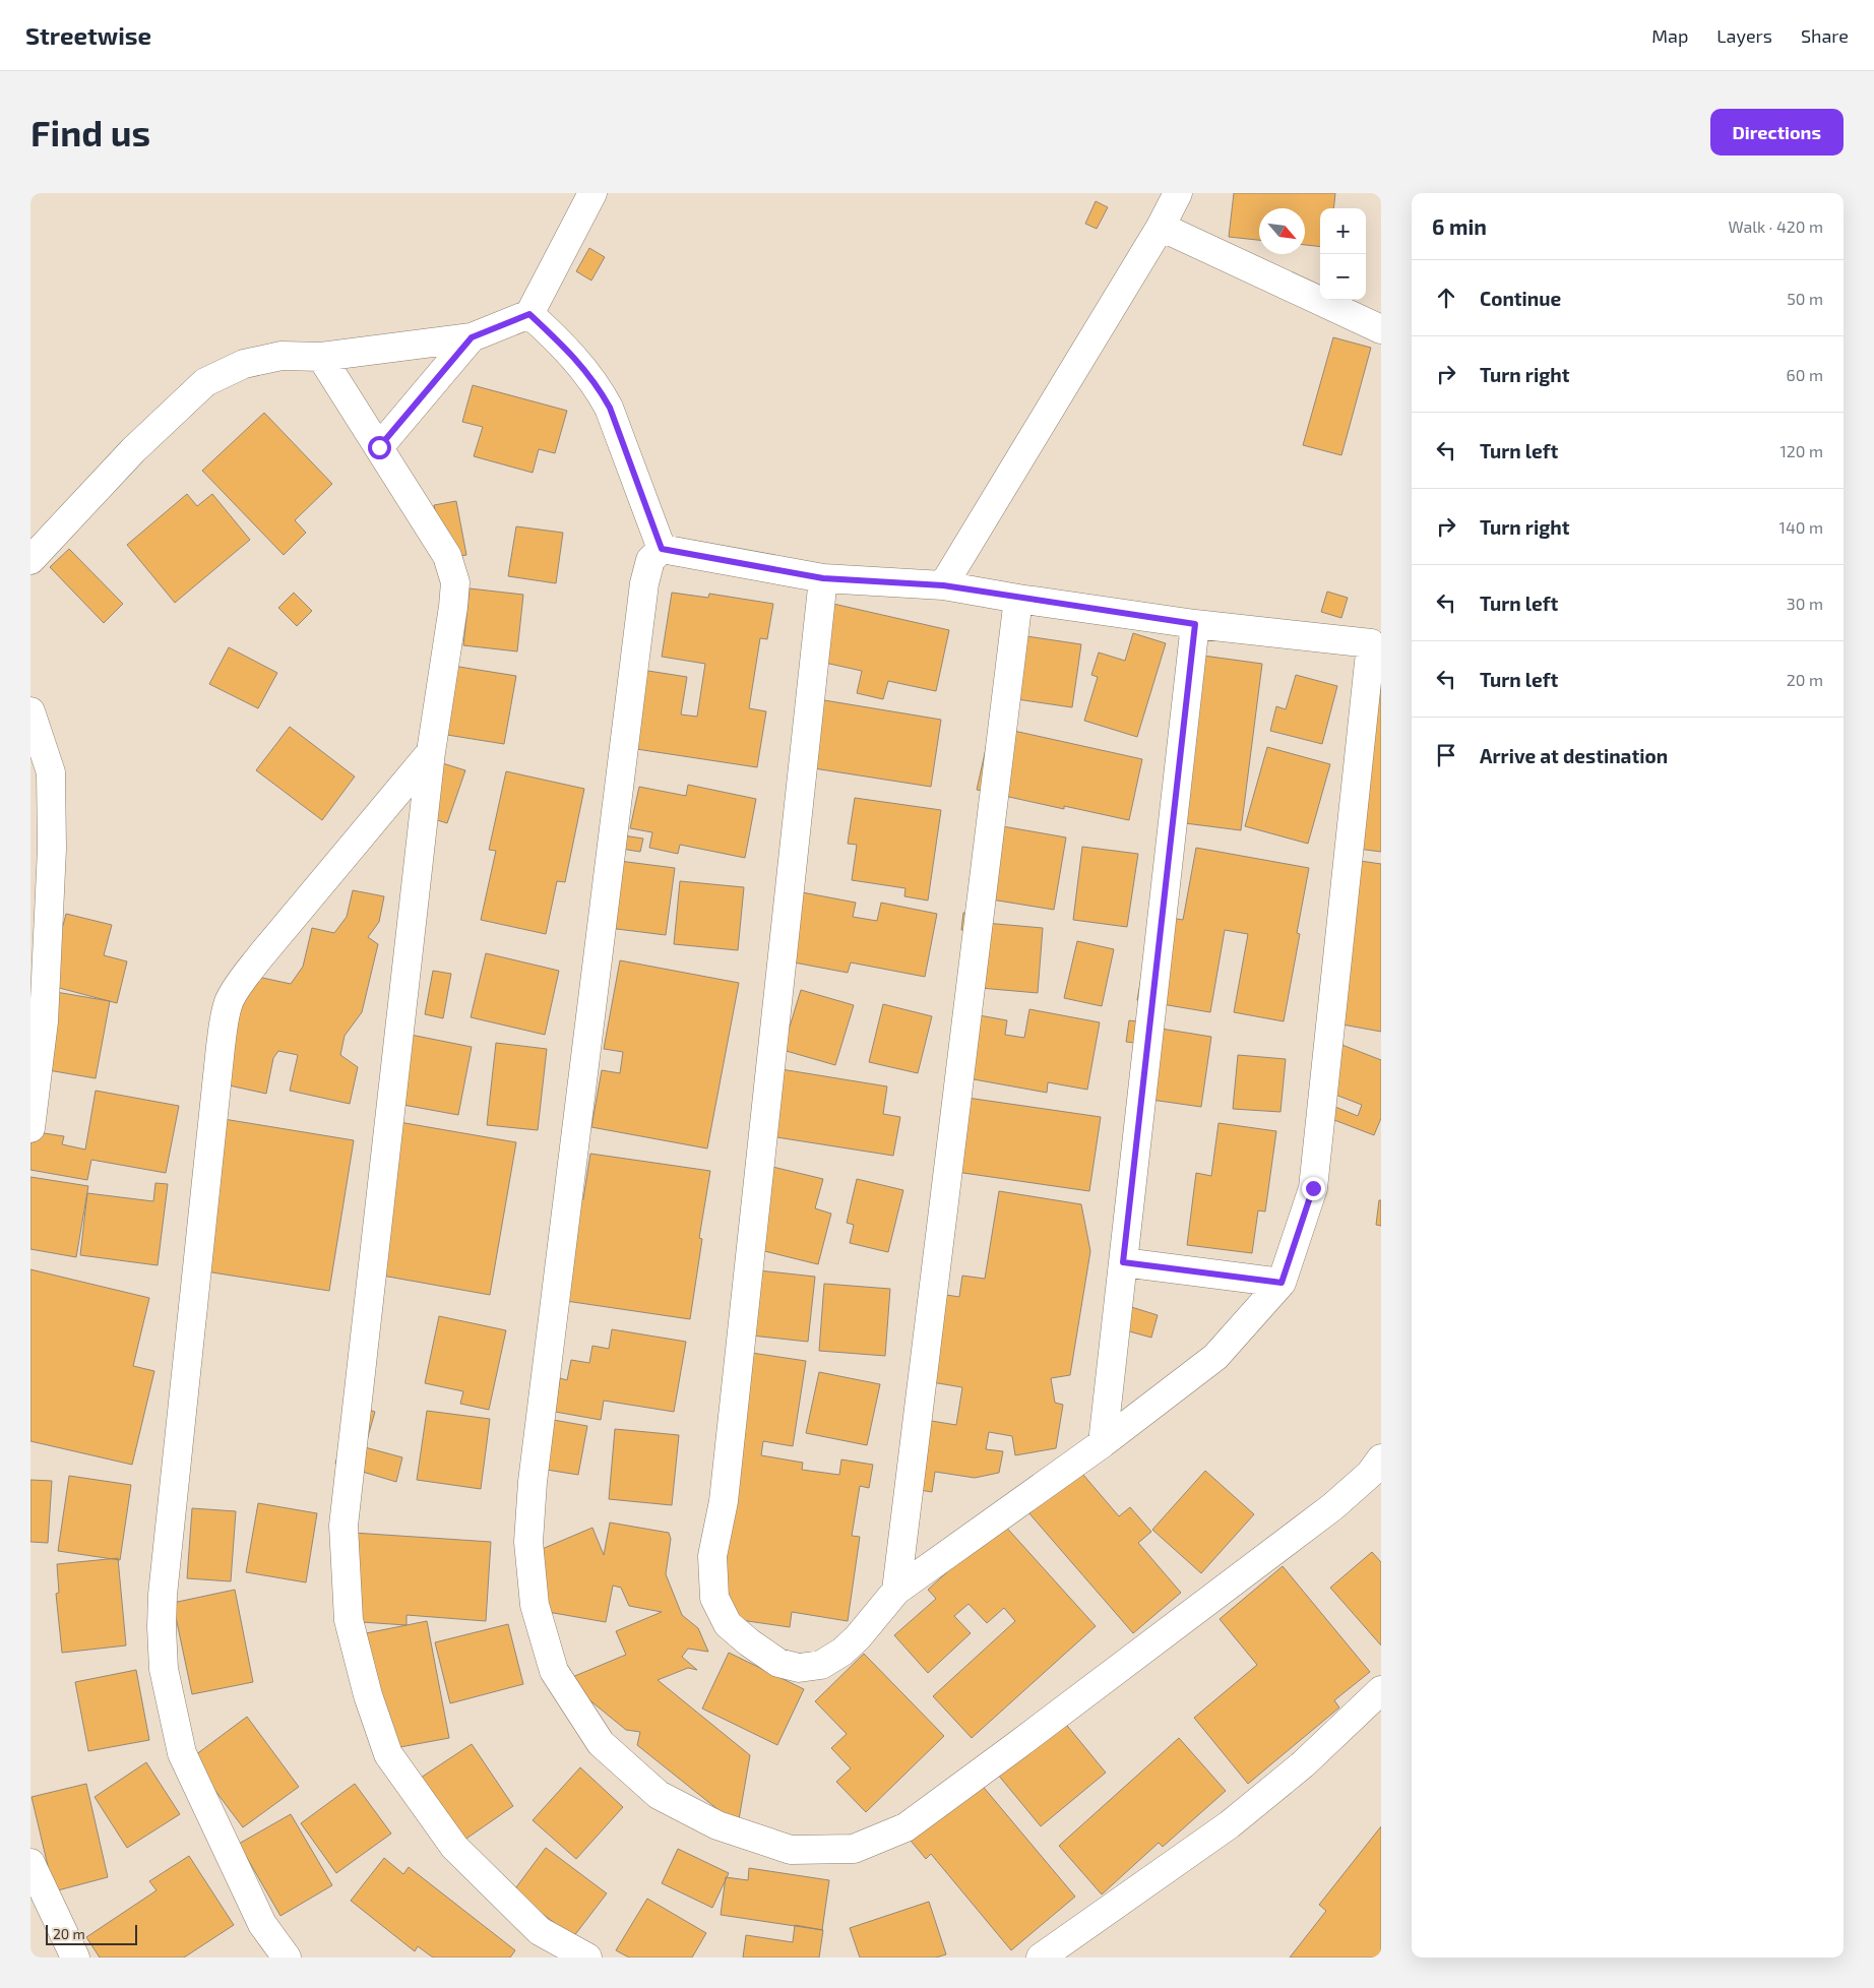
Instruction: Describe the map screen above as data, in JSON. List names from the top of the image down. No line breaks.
{"scale_bar":"20 m","north":"bottom right","page":{"header":"Streetwise","nav":["Map","Layers","Share"],"buttons":"Directions","title":"Find us","heading":["6 min","Walk · 420 m"],"map_buttons":["+","−"],"list":[["Continue","50 m"],["Turn right","60 m"],["Turn left","120 m"],["Turn right","140 m"],["Turn left","30 m"],["Turn left","20 m"],"Arrive at destination"],"scale":"20 m"}}
